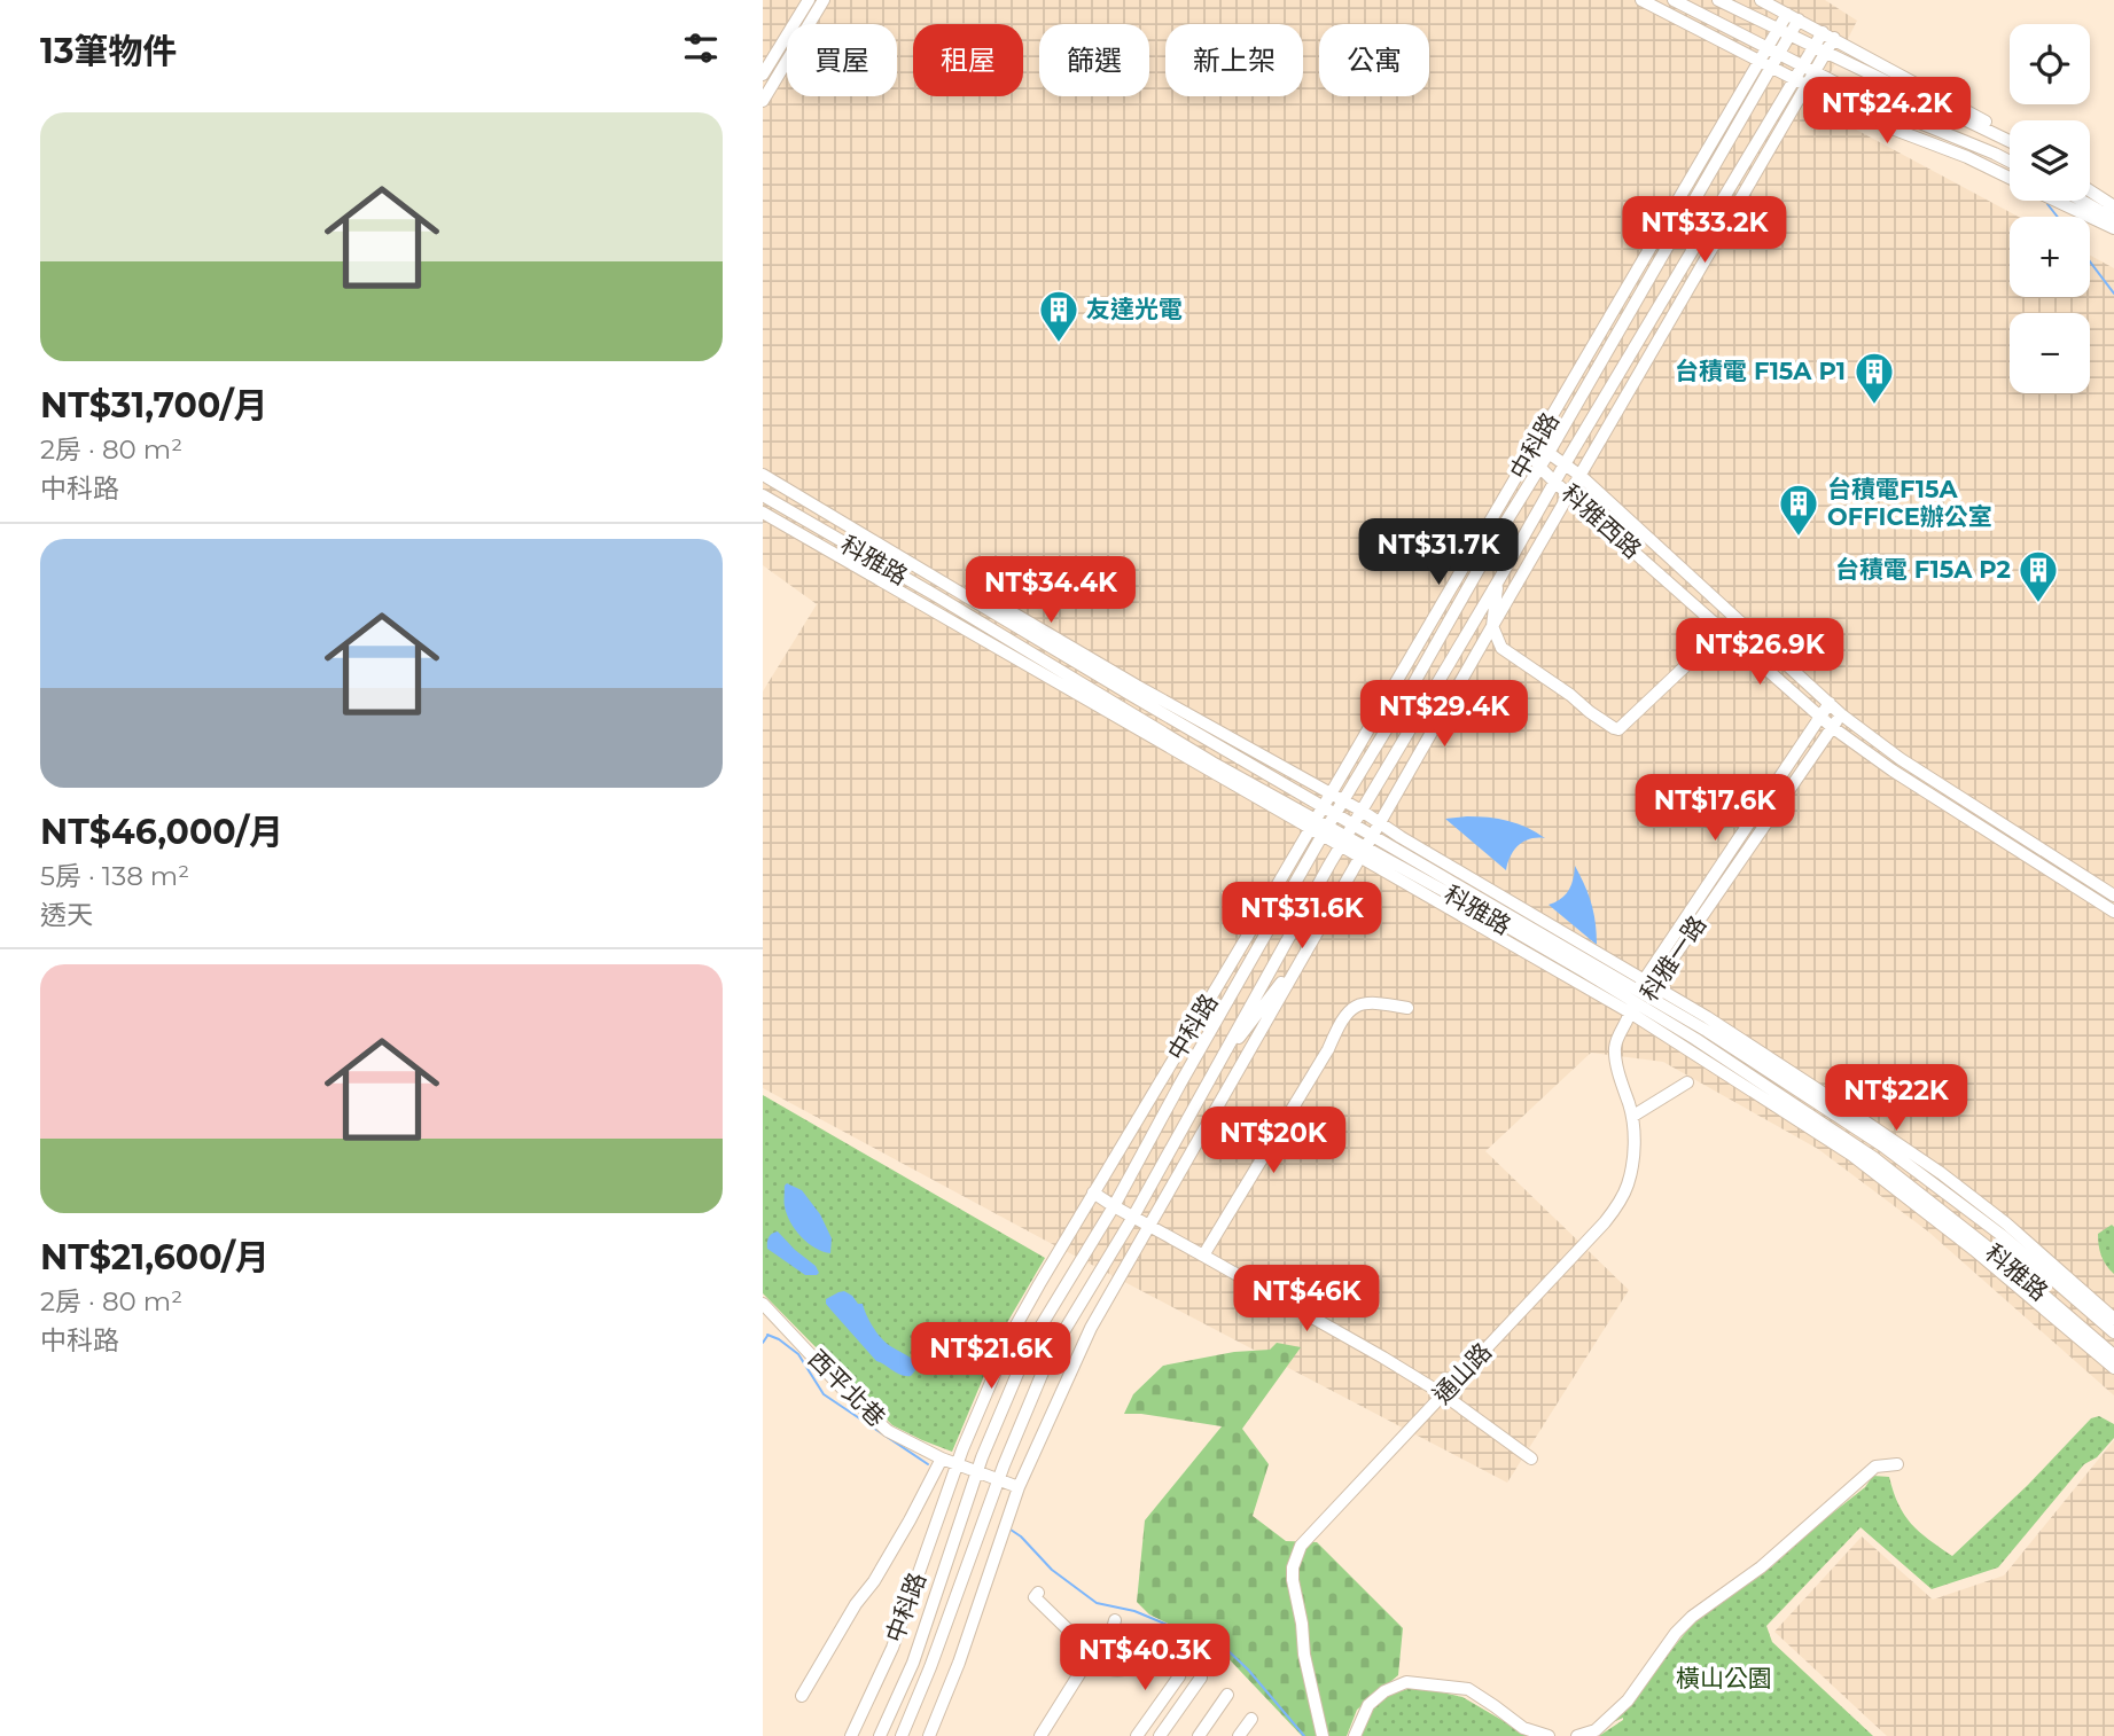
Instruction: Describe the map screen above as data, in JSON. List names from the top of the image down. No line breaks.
{"streets":{"street":["中科路","科雅西路","科雅路","科雅一路","通山路","西平北巷"]},"crossings":[["中科路","科雅西路"],["中科路","科雅路"],["中科路","西平北巷"],["科雅西路","科雅一路"],["科雅路","科雅一路"],["科雅路","通山路"],["科雅一路","通山路"]],"parks":["橫山公園"],"places":{"building":["友達光電","台積電 F15A P1","台積電F15A OFFICE辦公室","台積電 F15A P2"]},"page":{"heading":"13筆物件","map_buttons":["+","−"],"chip":["買屋","租屋","篩選","新上架","公寓"],"price":["NT$24.2K","NT$33.2K","NT$31.7K","NT$34.4K","NT$26.9K","NT$29.4K","NT$17.6K","NT$31.6K","NT$22K","NT$20K","NT$46K","NT$21.6K","NT$40.3K"],"list":[{"name":"NT$31,700/月","note":"2房 · 80 m² · 中科路"},{"name":"NT$46,000/月","note":"5房 · 138 m² · 透天"},{"name":"NT$21,600/月","note":"2房 · 80 m² · 中科路"}]}}
